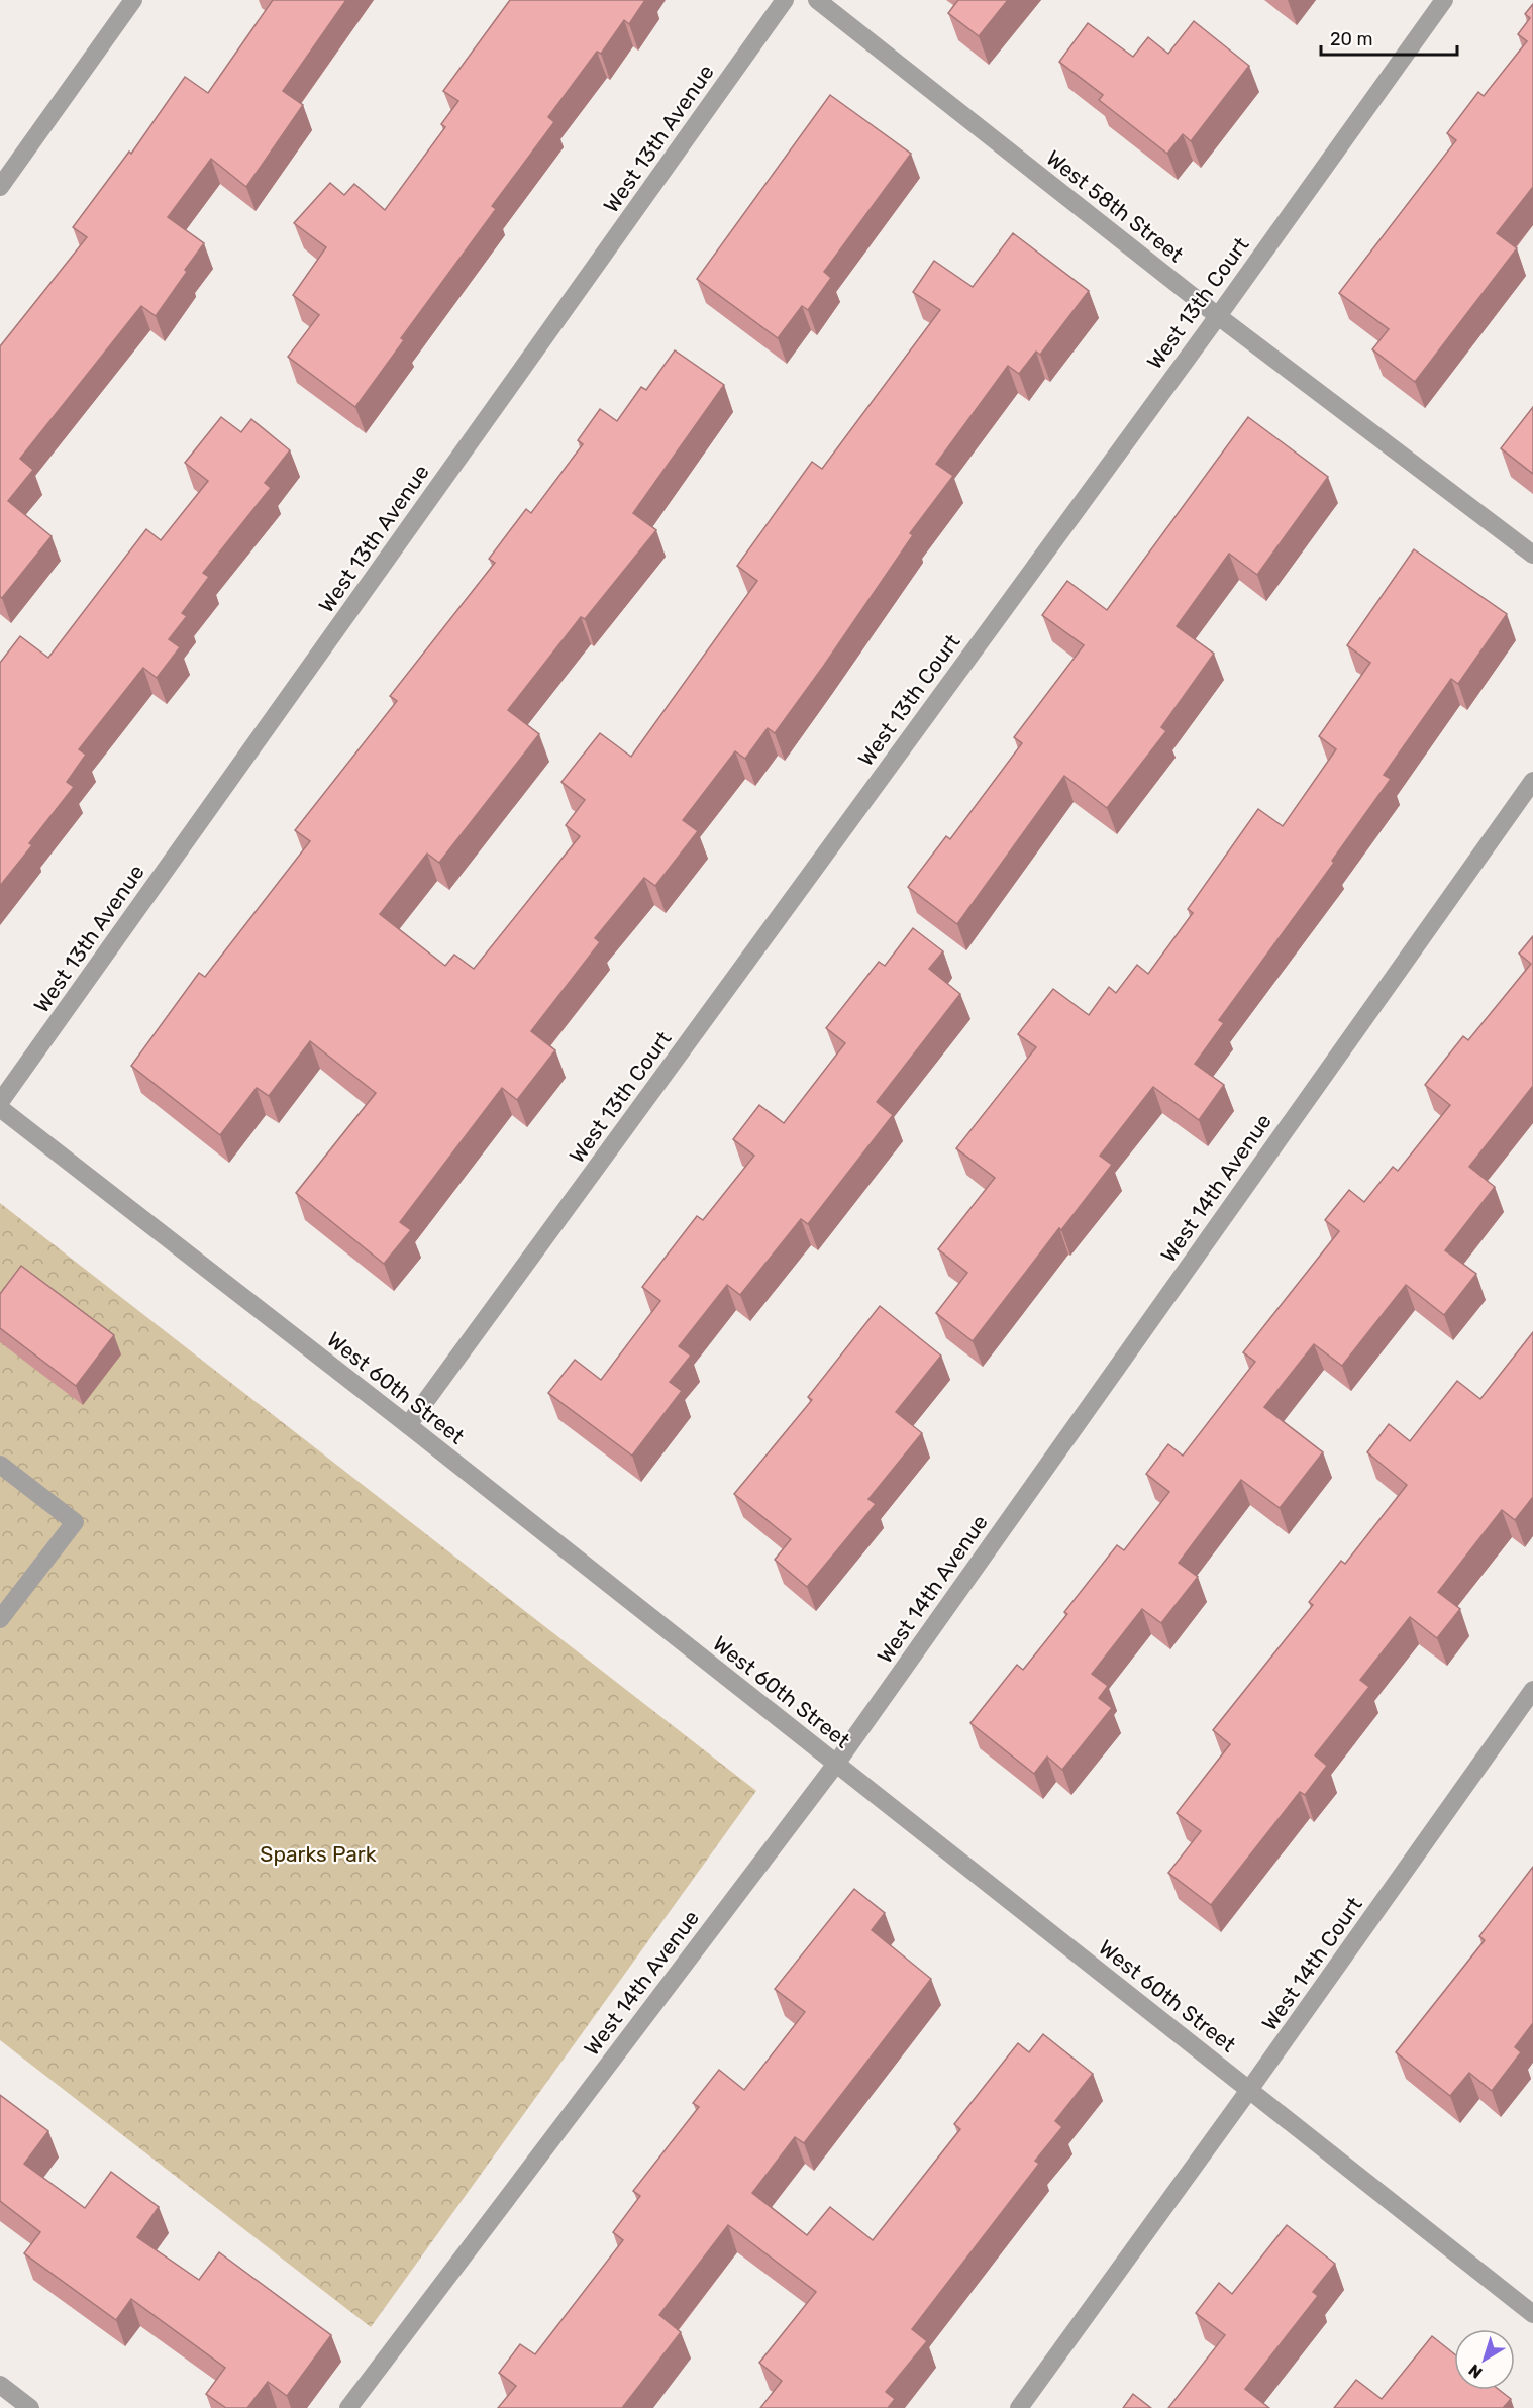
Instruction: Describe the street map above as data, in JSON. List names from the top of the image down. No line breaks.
{"streets":{"street":["West 13th Avenue","West 58th Street","West 13th Court","West 14th Avenue","West 60th Street","West 14th Court"]},"crossings":[["West 58th Street","West 13th Court"],["West 13th Court","West 60th Street"],["West 14th Avenue","West 60th Street"],["West 60th Street","West 14th Court"]],"parks":["Sparks Park"],"scale_bar":"20 m","north":"bottom left"}
